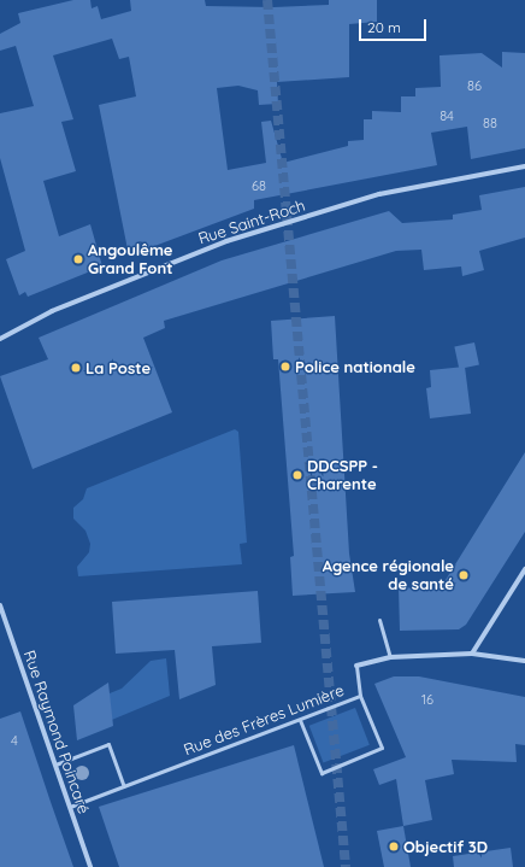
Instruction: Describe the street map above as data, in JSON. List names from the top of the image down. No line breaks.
{"streets":{"street":["Rue Saint-Roch","Rue des Frères Lumière","Rue Raymond Poincaré"]},"crossings":[["Rue des Frères Lumière","Rue Raymond Poincaré"]],"places":["Angoulême Grand Font","Police nationale","La Poste","DDCSPP - Charente","Agence régionale de santé","Objectif 3D"],"house_numbers":["86","84","88","68","16","4"],"scale_bar":"20 m"}
